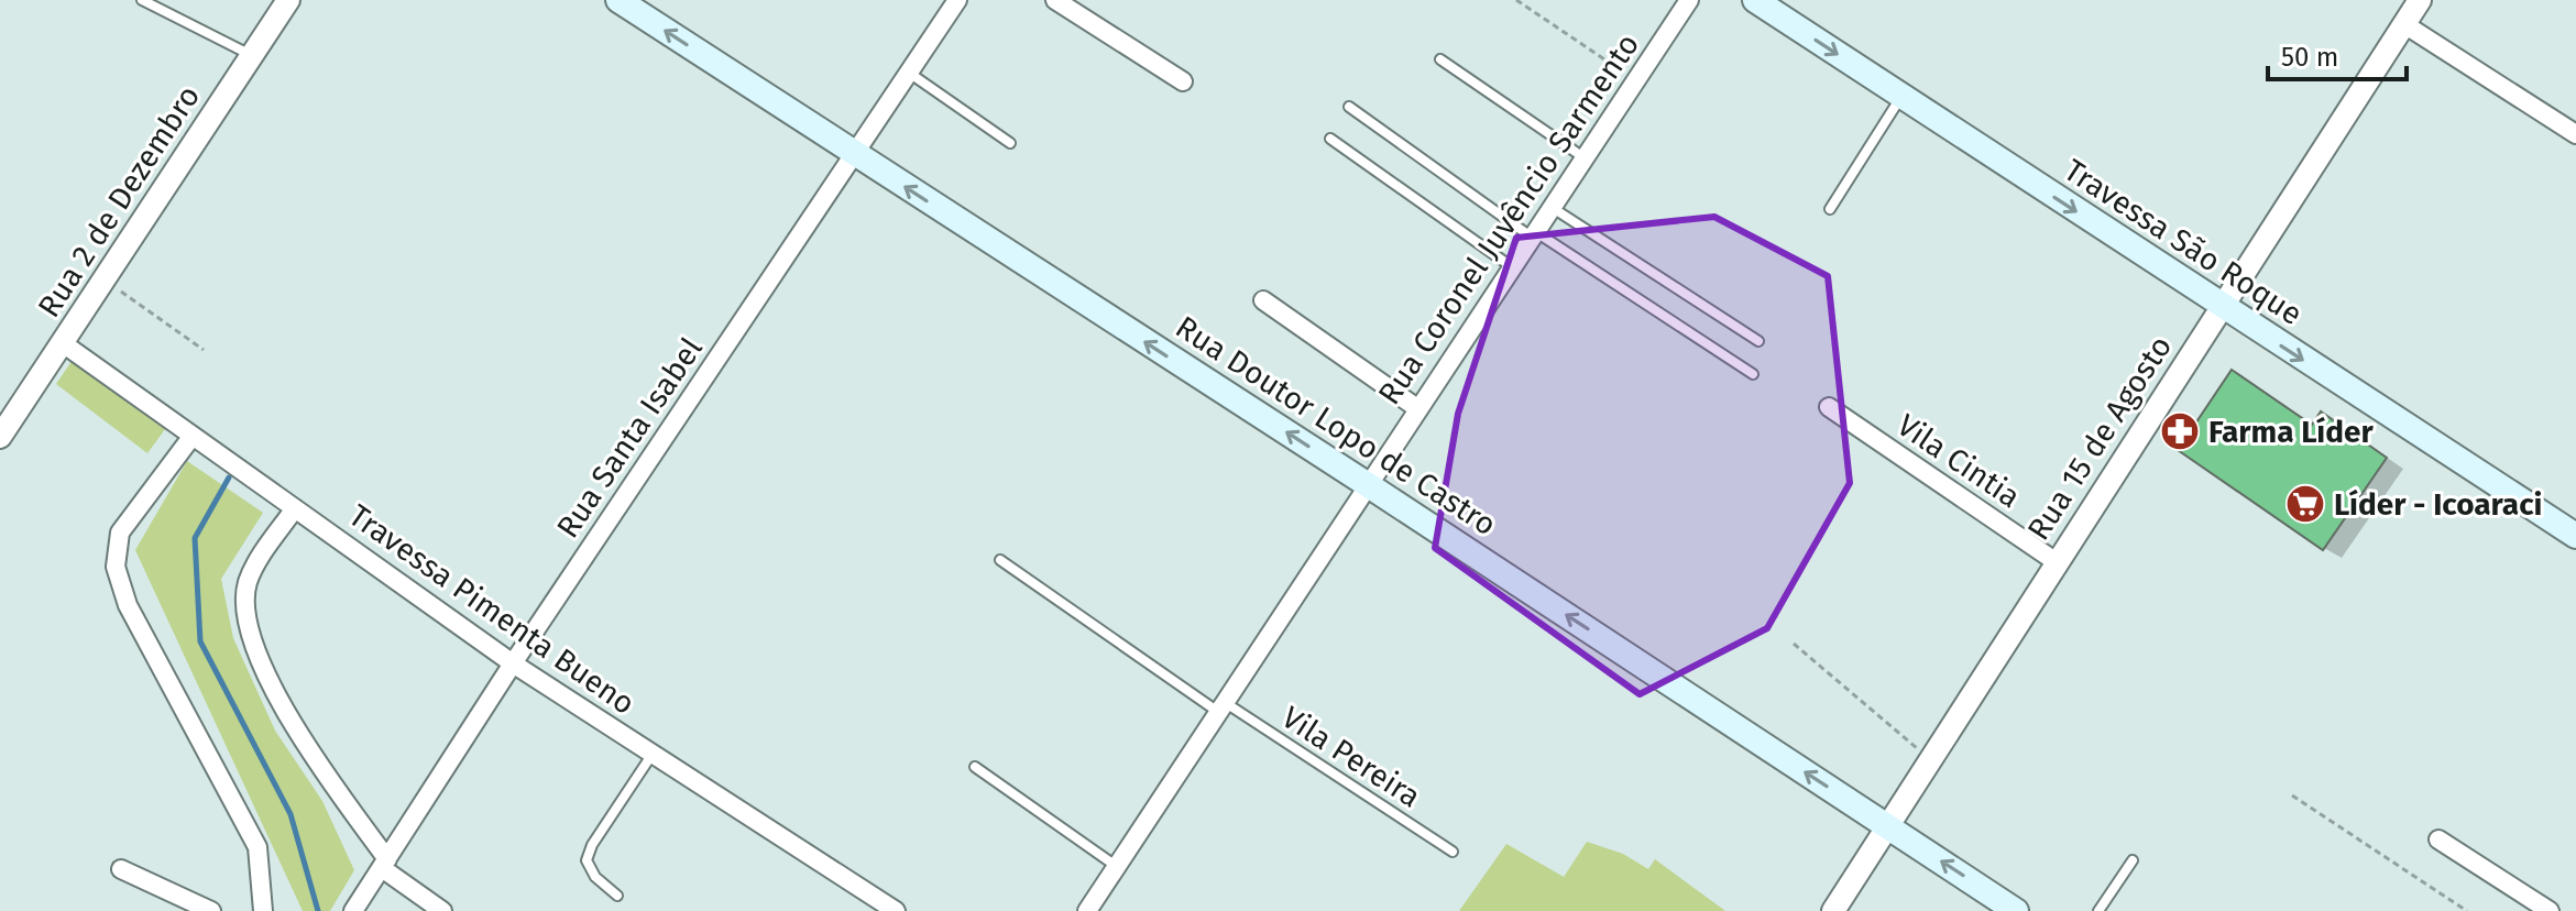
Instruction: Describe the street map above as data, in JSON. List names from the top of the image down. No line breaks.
{"streets":{"main road":["Travessa São Roque","Rua Doutor Lopo de Castro"],"street":["Rua 2 de Dezembro","Rua Coronel Juvêncio Sarmento","Rua Santa Isabel","Rua 15 de Agosto","Vila Cintia","Travessa Pimenta Bueno"],"lane":["Vila Pereira"]},"crossings":[["Rua 2 de Dezembro","Travessa Pimenta Bueno"],["Rua Coronel Juvêncio Sarmento","Rua Doutor Lopo de Castro"],["Rua Coronel Juvêncio Sarmento","Vila Pereira"],["Travessa São Roque","Rua 15 de Agosto"],["Rua Doutor Lopo de Castro","Rua Santa Isabel"],["Rua Doutor Lopo de Castro","Rua 15 de Agosto"],["Rua Santa Isabel","Travessa Pimenta Bueno"],["Rua 15 de Agosto","Vila Cintia"]],"one_way":["Travessa São Roque","Rua Doutor Lopo de Castro"],"places":{"pharmacy":["Farma Líder"],"supermarket":["Líder - Icoaraci"]},"scale_bar":"50 m"}
